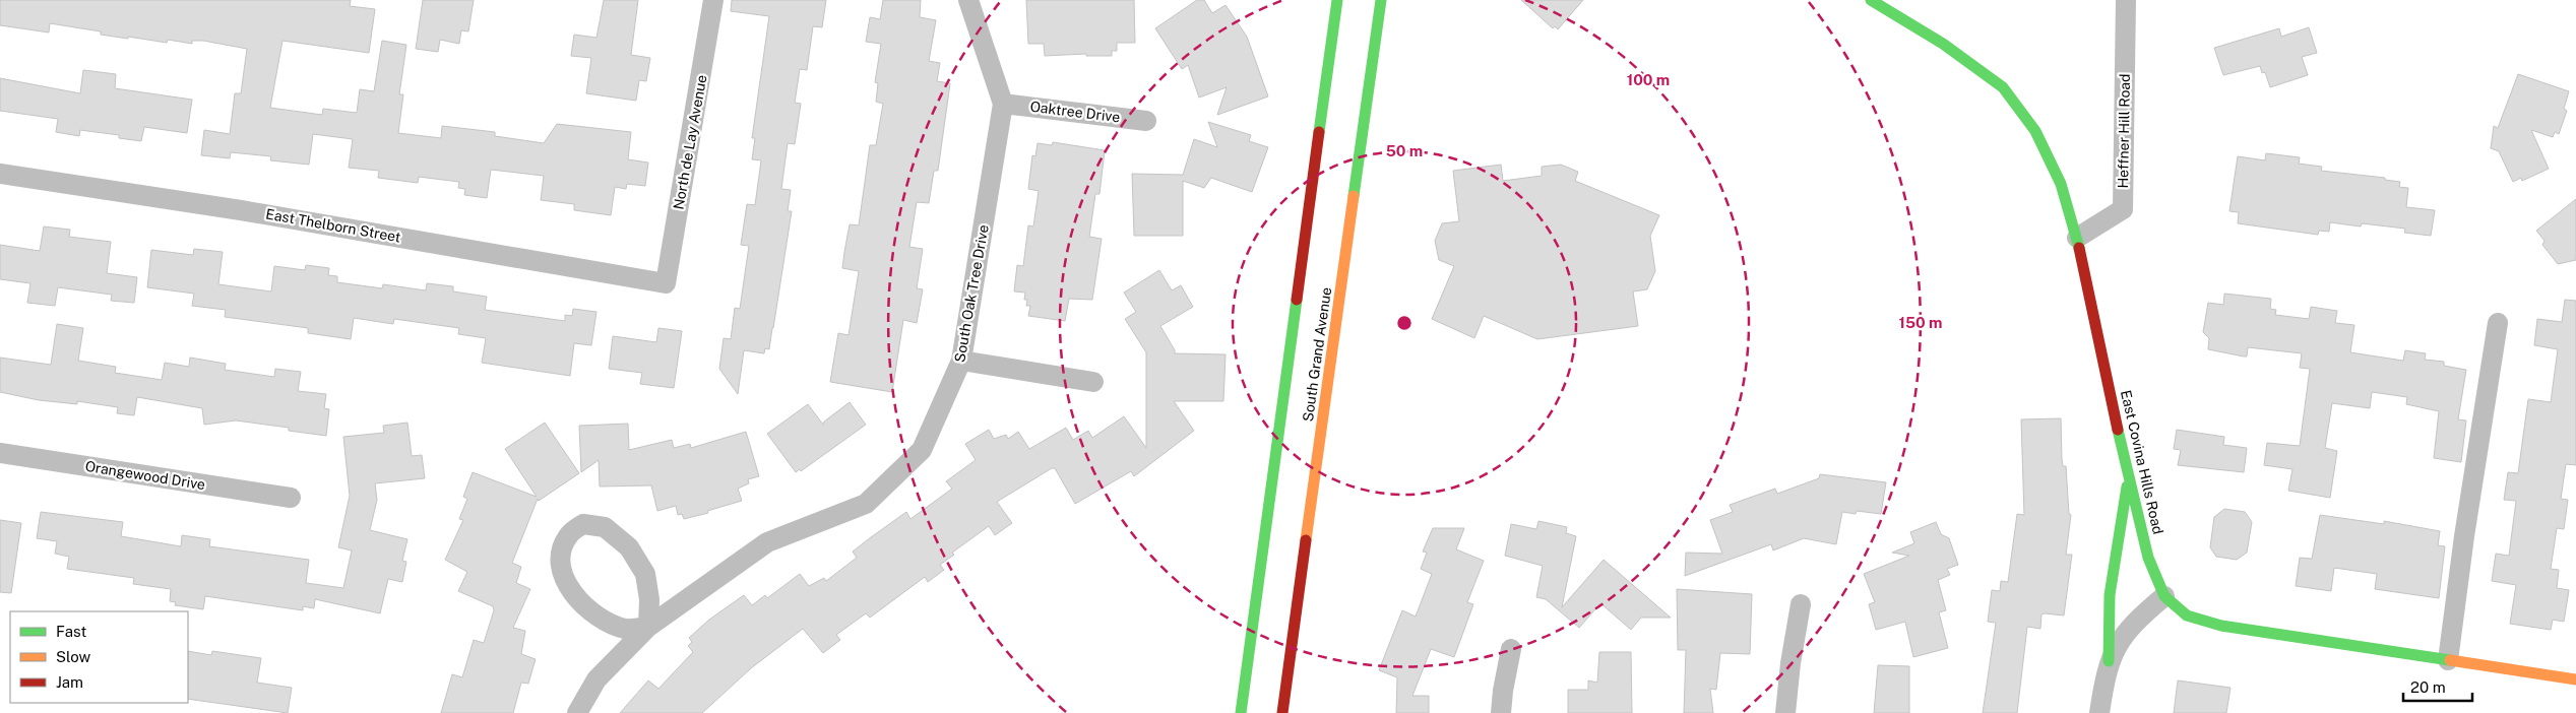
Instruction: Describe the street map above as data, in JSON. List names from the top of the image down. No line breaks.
{"streets":{"main road":["South Grand Avenue","East Covina Hills Road"],"street":["Oaktree Drive","Heffner Hill Road","North de Lay Avenue","East Thelborn Street","South Oak Tree Drive","Orangewood Drive"]},"crossings":[["Oaktree Drive","South Oak Tree Drive"],["Heffner Hill Road","East Covina Hills Road"],["North de Lay Avenue","East Thelborn Street"]],"legend":["Fast","Slow","Jam"],"scale_bar":"20 m","rings":["100 m","50 m","150 m"]}
